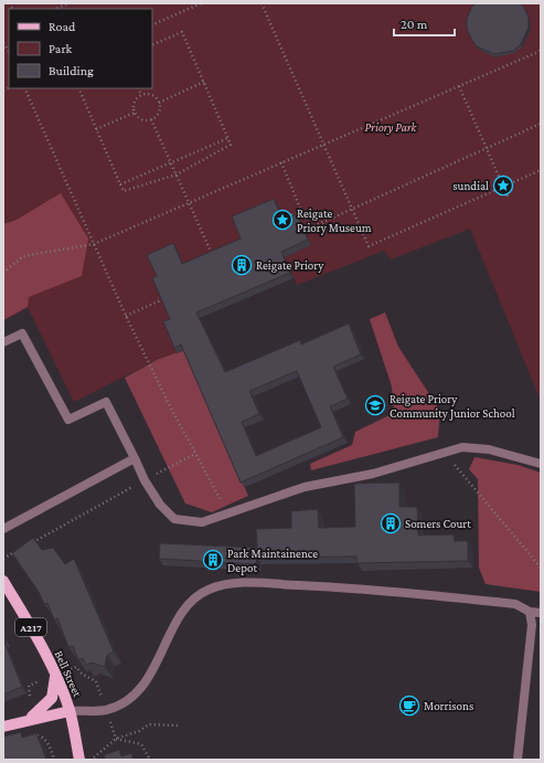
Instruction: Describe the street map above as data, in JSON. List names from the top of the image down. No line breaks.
{"streets":{"main road":["A217","Bell Street"]},"parks":["Priory Park"],"places":{"place":["sundial","Reigate Priory Museum"],"building":["Reigate Priory","Somers Court","Park Maintainence Depot"],"school or university":["Reigate Priory Community Junior School"],"cafe":["Morrisons"]},"legend":["Road","Park","Building"],"scale_bar":"20 m"}
